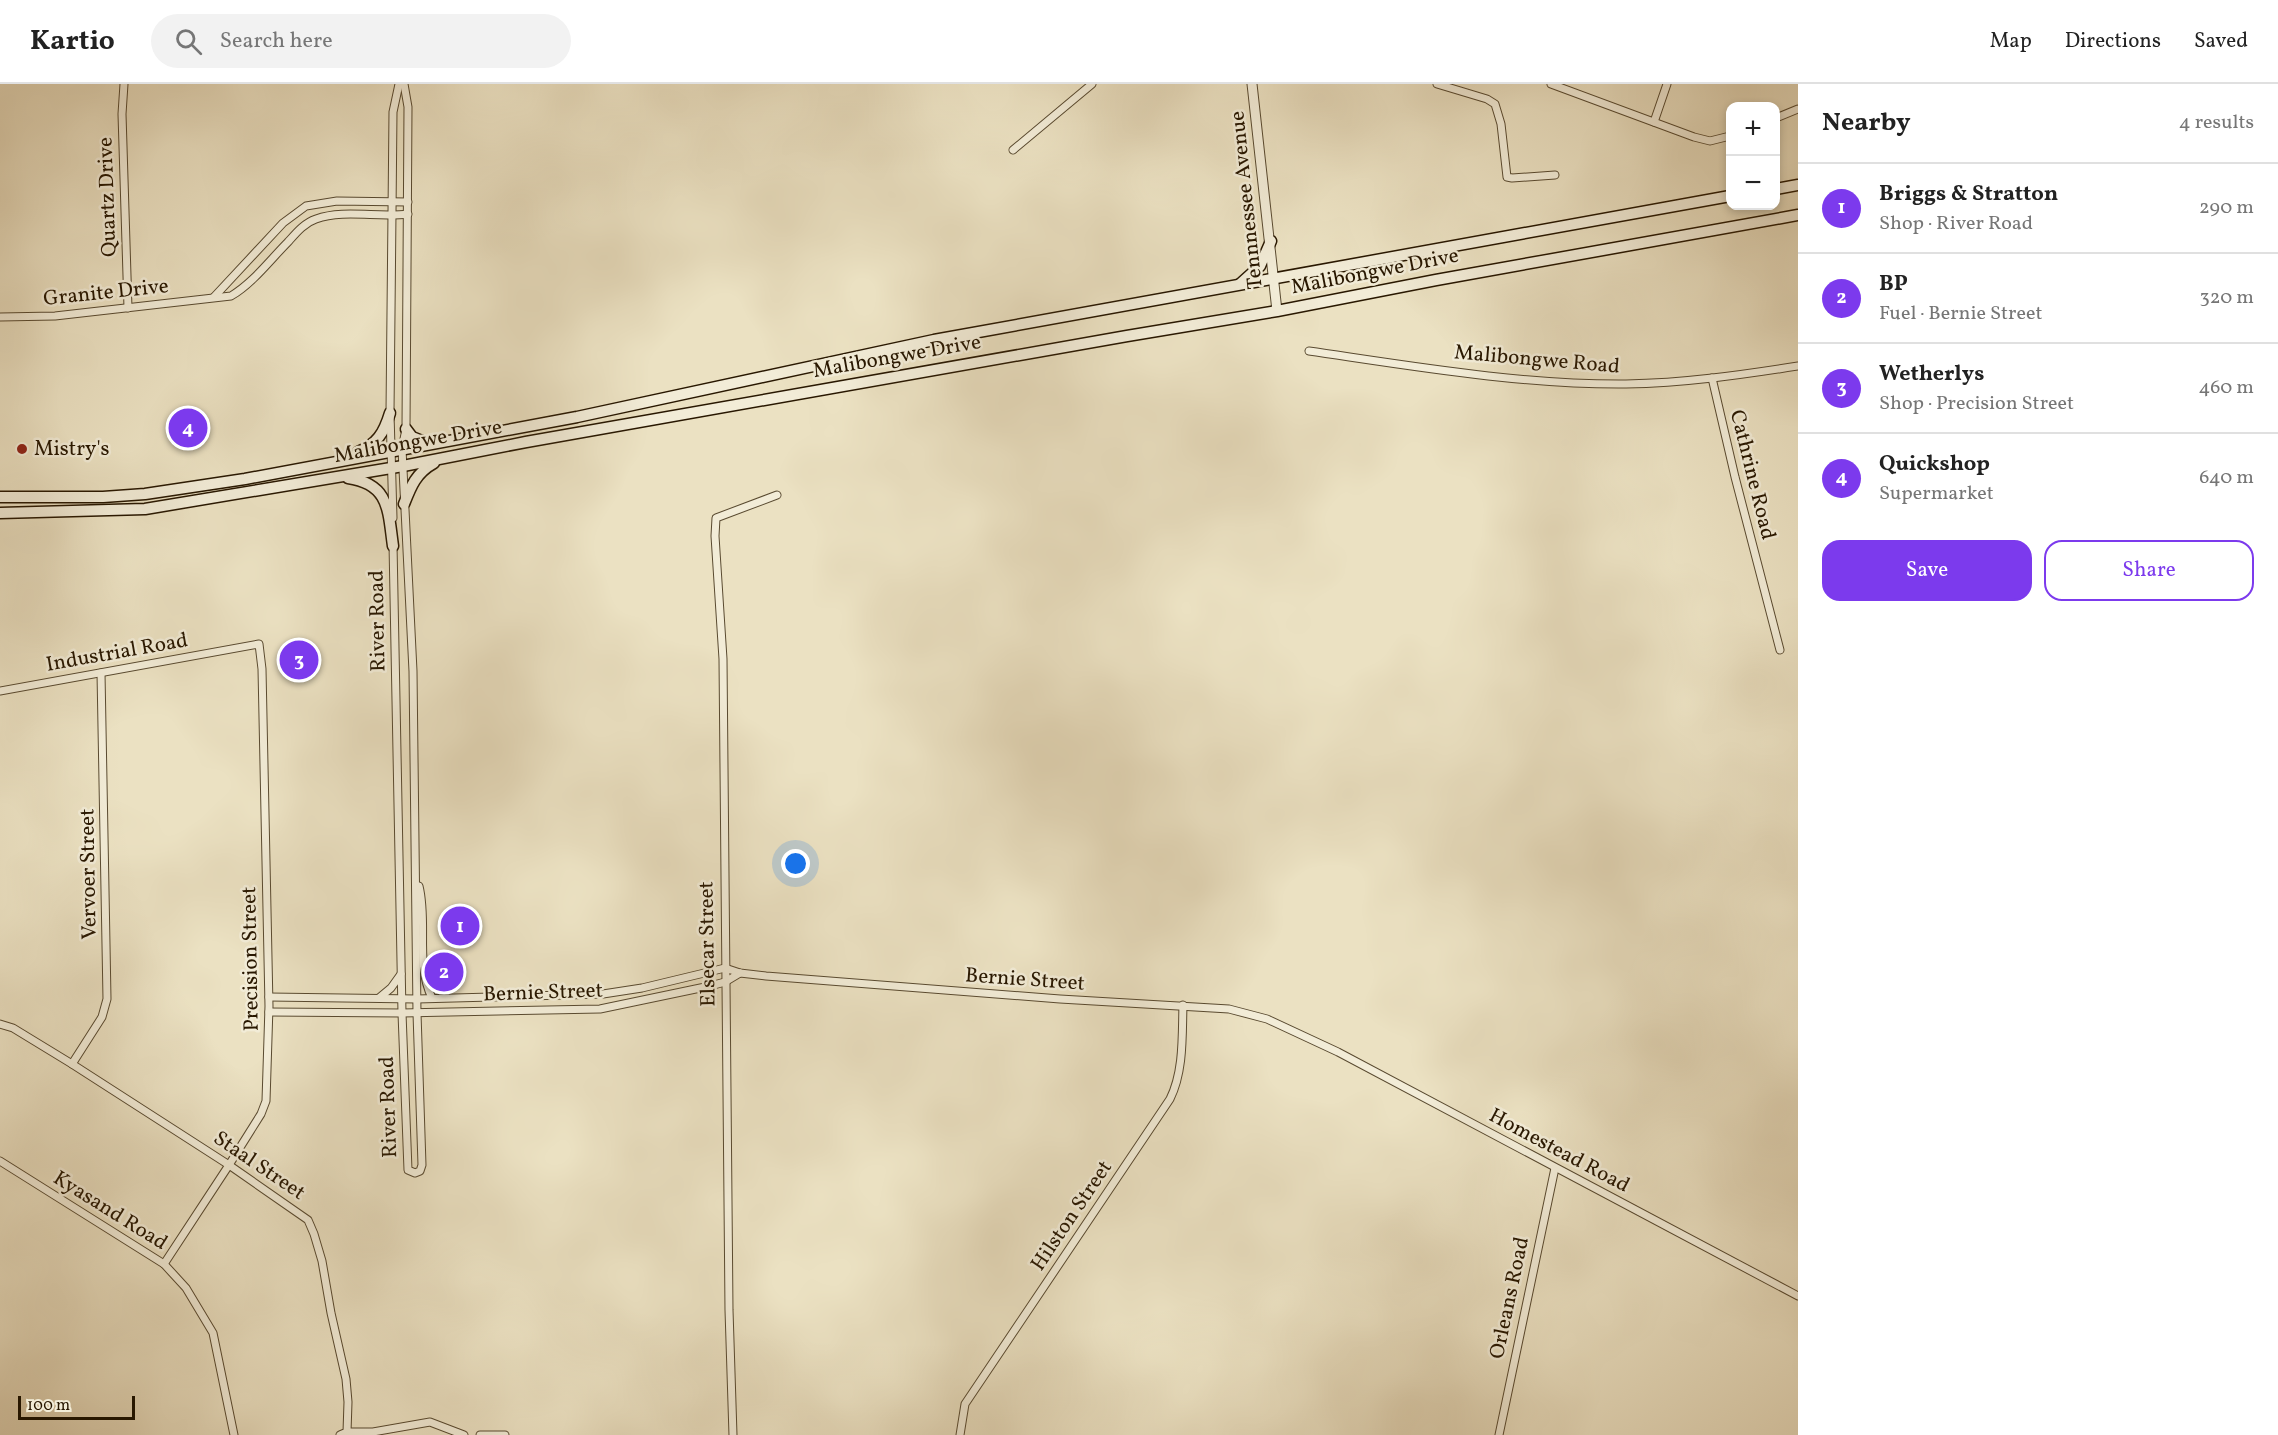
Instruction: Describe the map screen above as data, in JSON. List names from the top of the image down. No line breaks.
{"streets":{"main road":["Malibongwe Drive"],"street":["Quartz Drive","Tennnessee Avenue","Granite Drive","Malibongwe Road","Cathrine Road","River Road","Industrial Road","Vervoer Street","Elsecar Street","Precision Street","Bernie Street","Homestead Road","Staal Street","Kyasand Road","Hilston Street","Orleans Road"]},"crossings":[["Quartz Drive","Granite Drive"],["Tennnessee Avenue","Malibongwe Drive"],["Malibongwe Drive","River Road"],["Granite Drive","River Road"],["Malibongwe Road","Cathrine Road"],["River Road","Bernie Street"],["Industrial Road","Vervoer Street"],["Industrial Road","Precision Street"],["Vervoer Street","Staal Street"],["Elsecar Street","Bernie Street"],["Precision Street","Bernie Street"],["Precision Street","Staal Street"],["Precision Street","Kyasand Road"],["Bernie Street","Homestead Road"],["Bernie Street","Hilston Street"],["Homestead Road","Orleans Road"]],"places":["Mistry's"],"scale_bar":"100 m","page":{"header":"Kartio","search":"Search here","nav":["Map","Directions","Saved"],"heading":["Nearby","4 results"],"map_buttons":["+","−"],"list":[{"mark":"1","name":"Briggs & Stratton","note":"Shop · River Road","value":"290 m"},{"mark":"2","name":"BP","note":"Fuel · Bernie Street","value":"320 m"},{"mark":"3","name":"Wetherlys","note":"Shop · Precision Street","value":"460 m"},{"mark":"4","name":"Quickshop","note":"Supermarket","value":"640 m"}],"pins":["4","3","1","2"],"buttons":["Save","Share"],"scale":"100 m"}}
